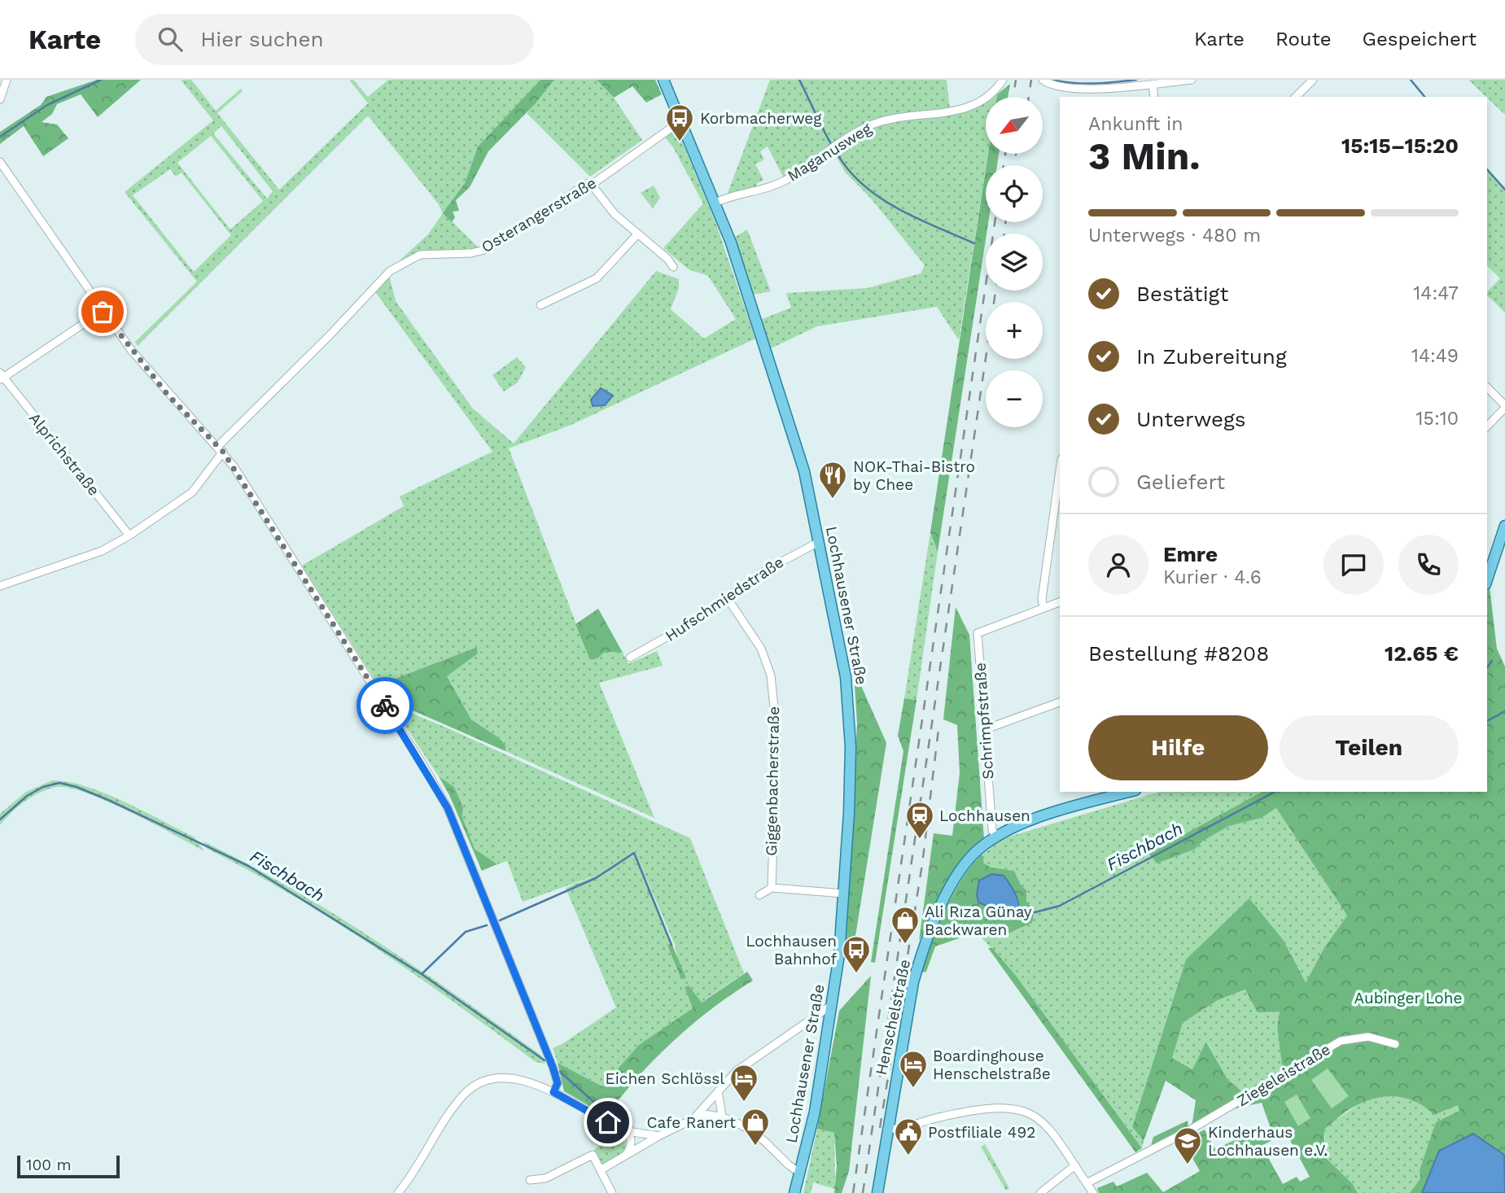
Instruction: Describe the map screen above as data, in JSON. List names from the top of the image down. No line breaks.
{"streets":{"main road":["Lochhausener Straße","Henschelstraße"],"street":["Maganusweg","Osterangerstraße","Alprichstraße","Hufschmiedstraße","Schrimpfstraße","Giggenbacherstraße","Ziegeleistraße"]},"crossings":[["Maganusweg","Lochhausener Straße"],["Osterangerstraße","Alprichstraße"],["Osterangerstraße","Lochhausener Straße"],["Hufschmiedstraße","Lochhausener Straße"],["Hufschmiedstraße","Giggenbacherstraße"],["Schrimpfstraße","Henschelstraße"]],"water":["Fischbach"],"parks":["Aubinger Lohe"],"places":{"bus stop":["Korbmacherweg","Lochhausen Bahnhof"],"restaurant":["NOK-Thai-Bistro by Chee"],"station":["Lochhausen"],"shop":["Ali Rıza Günay Backwaren","Cafe Ranert"],"hotel":["Boardinghouse Henschelstraße","Eichen Schlössl"],"public building":["Postfiliale 492"],"school or university":["Kinderhaus Lochhausen e.V."]},"scale_bar":"100 m","north":"bottom left","page":{"header":"Karte","search":"Hier suchen","nav":["Karte","Route","Gespeichert"],"map_buttons":["+","−"],"heading":["3 Min.","Ankunft in","15:15–15:20"],"panel":["Emre","Kurier · 4.6","Bestellung #8208","12.65 €"],"bar":"Unterwegs · 480 m","list":[["Bestätigt","14:47"],["In Zubereitung","14:49"],["Unterwegs","15:10"],"Geliefert"],"buttons":["Hilfe","Teilen"],"scale":"100 m"}}
